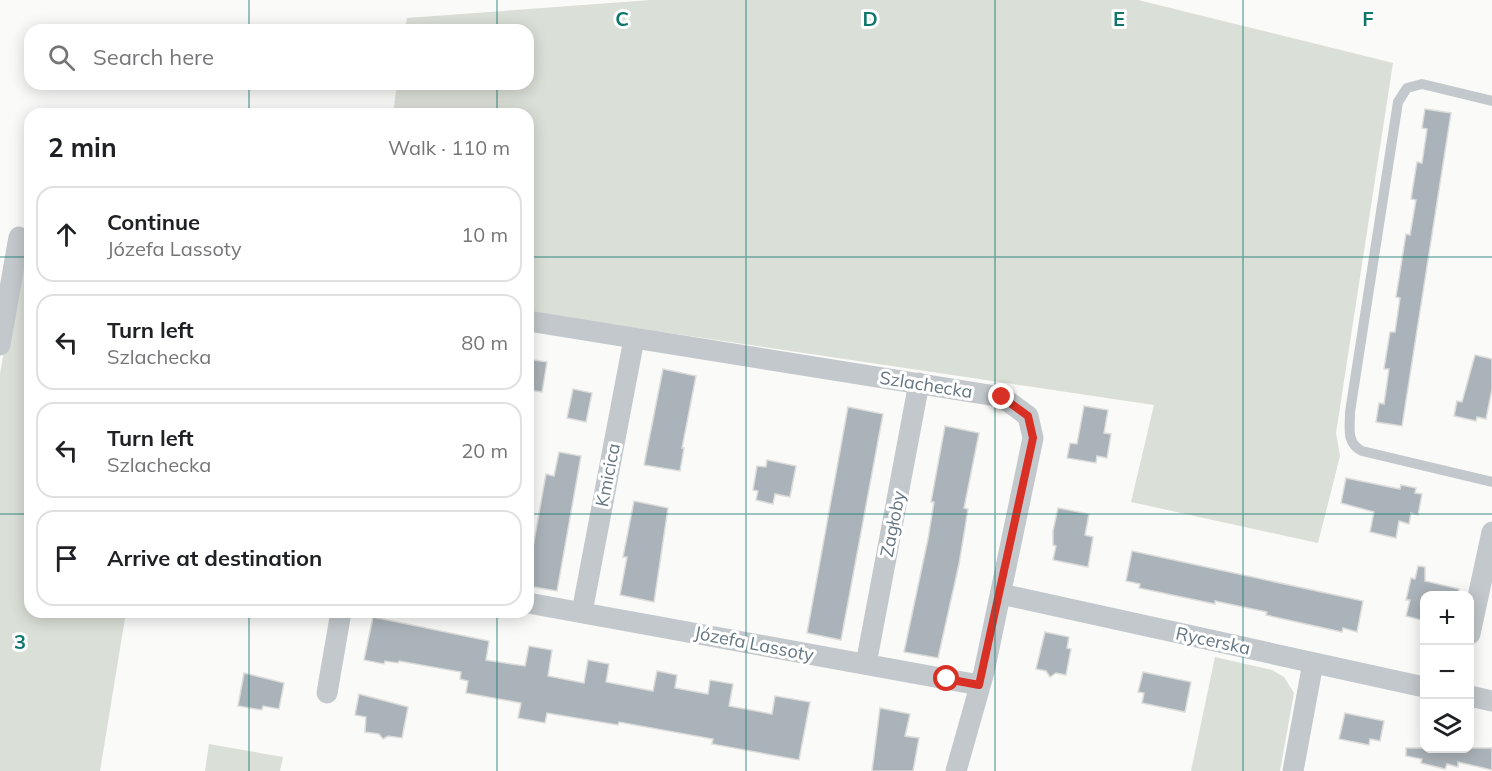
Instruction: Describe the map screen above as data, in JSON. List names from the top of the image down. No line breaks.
{"streets":{"street":["Szlachecka","Kmicica","Zagłoby","Rycerska","Józefa Lassoty"]},"crossings":[["Szlachecka","Kmicica"],["Szlachecka","Zagłoby"],["Szlachecka","Rycerska"],["Szlachecka","Józefa Lassoty"],["Kmicica","Józefa Lassoty"],["Zagłoby","Józefa Lassoty"]],"page":{"search":"Search here","heading":["2 min","Walk · 110 m"],"list":[["Continue","Józefa Lassoty","10 m"],["Turn left","Szlachecka","80 m"],["Turn left","Szlachecka","20 m"],"Arrive at destination"],"map_buttons":["+","−"]},"grid":{"columns":["C","D","E","F"],"rows":["3"]}}
